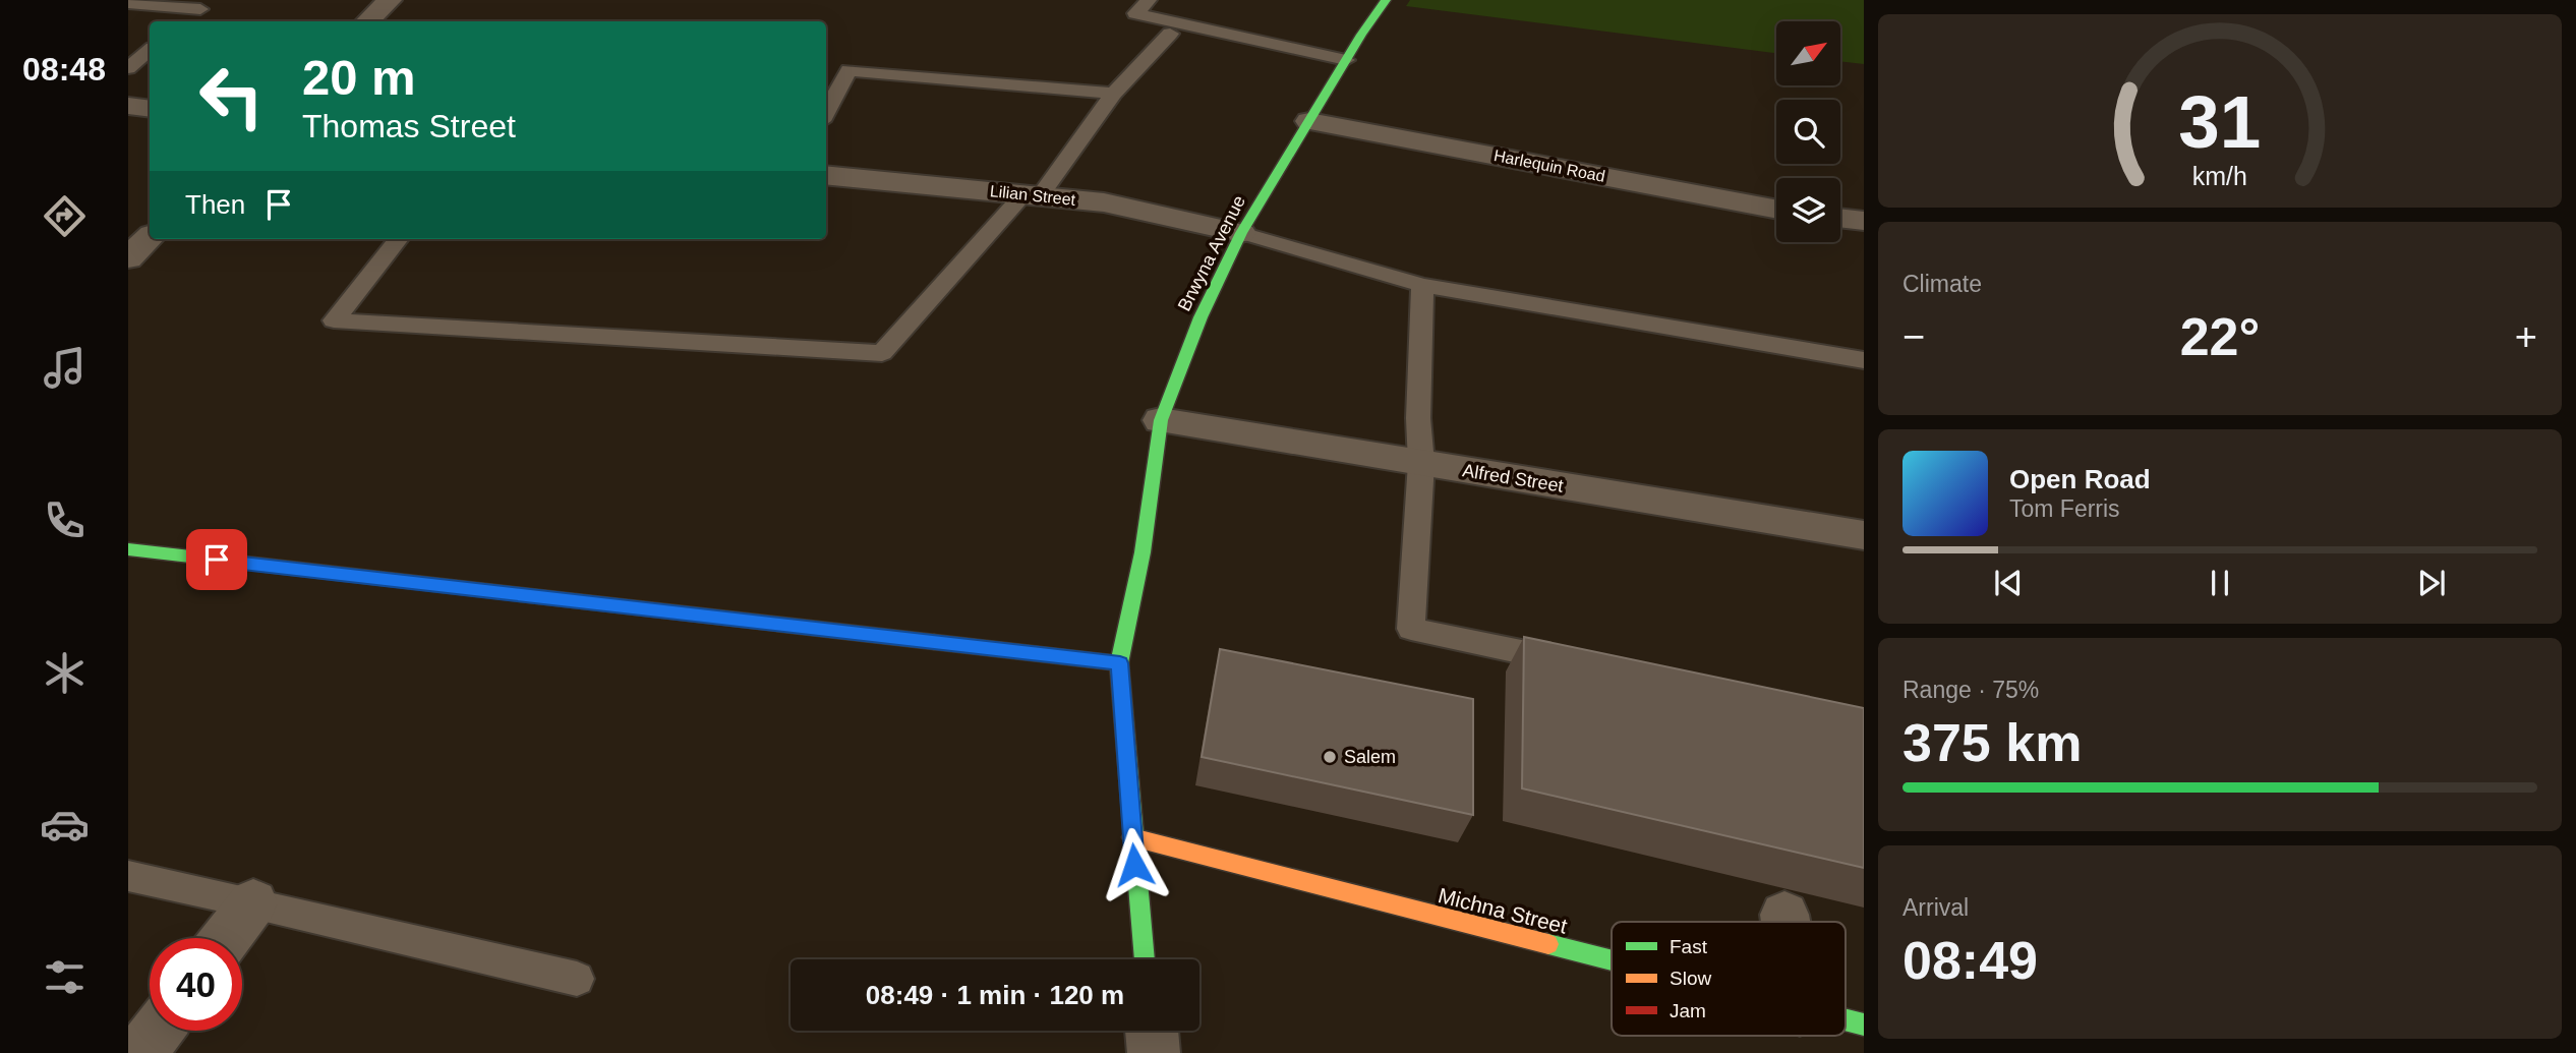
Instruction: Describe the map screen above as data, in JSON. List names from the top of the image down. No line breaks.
{"streets":{"street":["Harlequin Road","Lilian Street","Brwyna Avenue","Alfred Street","Michna Street"]},"crossings":[["Harlequin Road","Brwyna Avenue"],["Lilian Street","Brwyna Avenue"],["Brwyna Avenue","Alfred Street"],["Brwyna Avenue","Michna Street"]],"places":["Salem"],"legend":["Fast","Slow","Jam"],"north":"top right","page":{"tabs":"08:48","turn":["20 m","Thomas Street"],"then":"Then","tile":["Climate",["Range · 75%","375 km"],["Arrival","08:49"]],"heat":["−","22°","+"],"song":["Open Road","Tom Ferris"],"limit":"40","trip":"08:49 · 1 min · 120 m","gauge":["31","km/h"]}}
